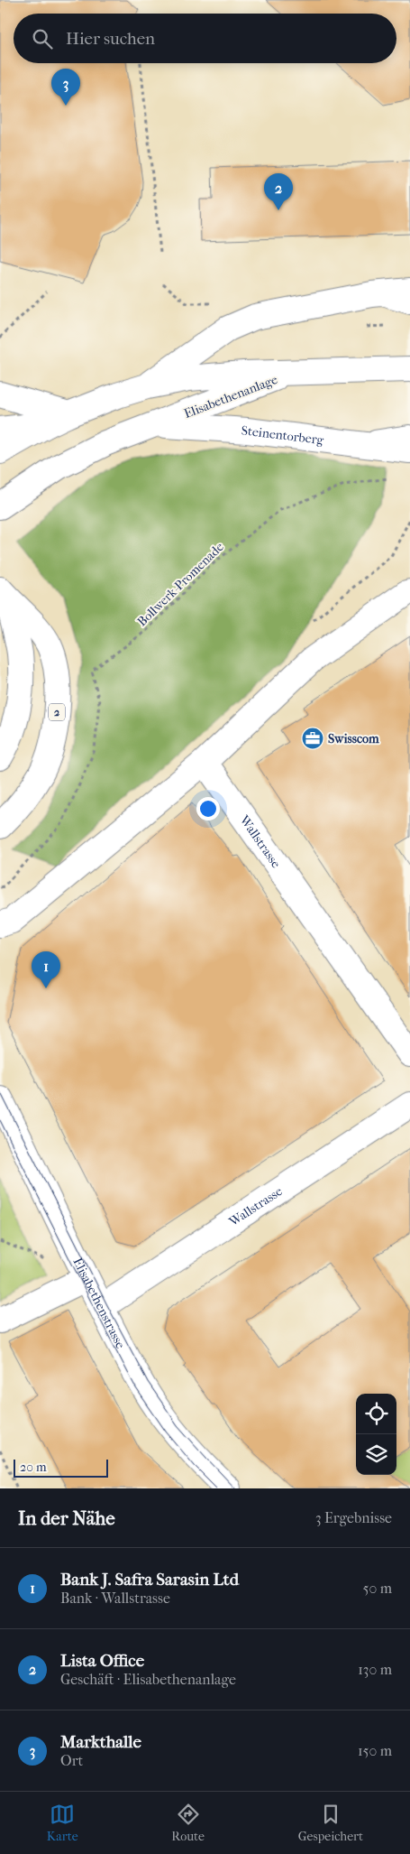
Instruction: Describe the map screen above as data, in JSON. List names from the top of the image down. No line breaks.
{"streets":{"main road":["Elisabethenanlage","Steinentorberg","2","Wallstrasse","Elisabethenstrasse"],"path":["Bollwerk-Promenade"]},"crossings":[["Elisabethenanlage","Steinentorberg"],["Wallstrasse","Elisabethenstrasse"]],"places":{"office":["Swisscom"]},"scale_bar":"20 m","page":{"search":"Hier suchen","pins":["3","2","1"],"scale":"20 m","heading":["In der Nähe","3 Ergebnisse"],"list":[{"mark":"1","name":"Bank J. Safra Sarasin Ltd","note":"Bank · Wallstrasse","value":"50 m"},{"mark":"2","name":"Lista Office","note":"Geschäft · Elisabethenanlage","value":"130 m"},{"mark":"3","name":"Markthalle","note":"Ort","value":"150 m"}],"nav":["Karte","Route","Gespeichert"]}}
